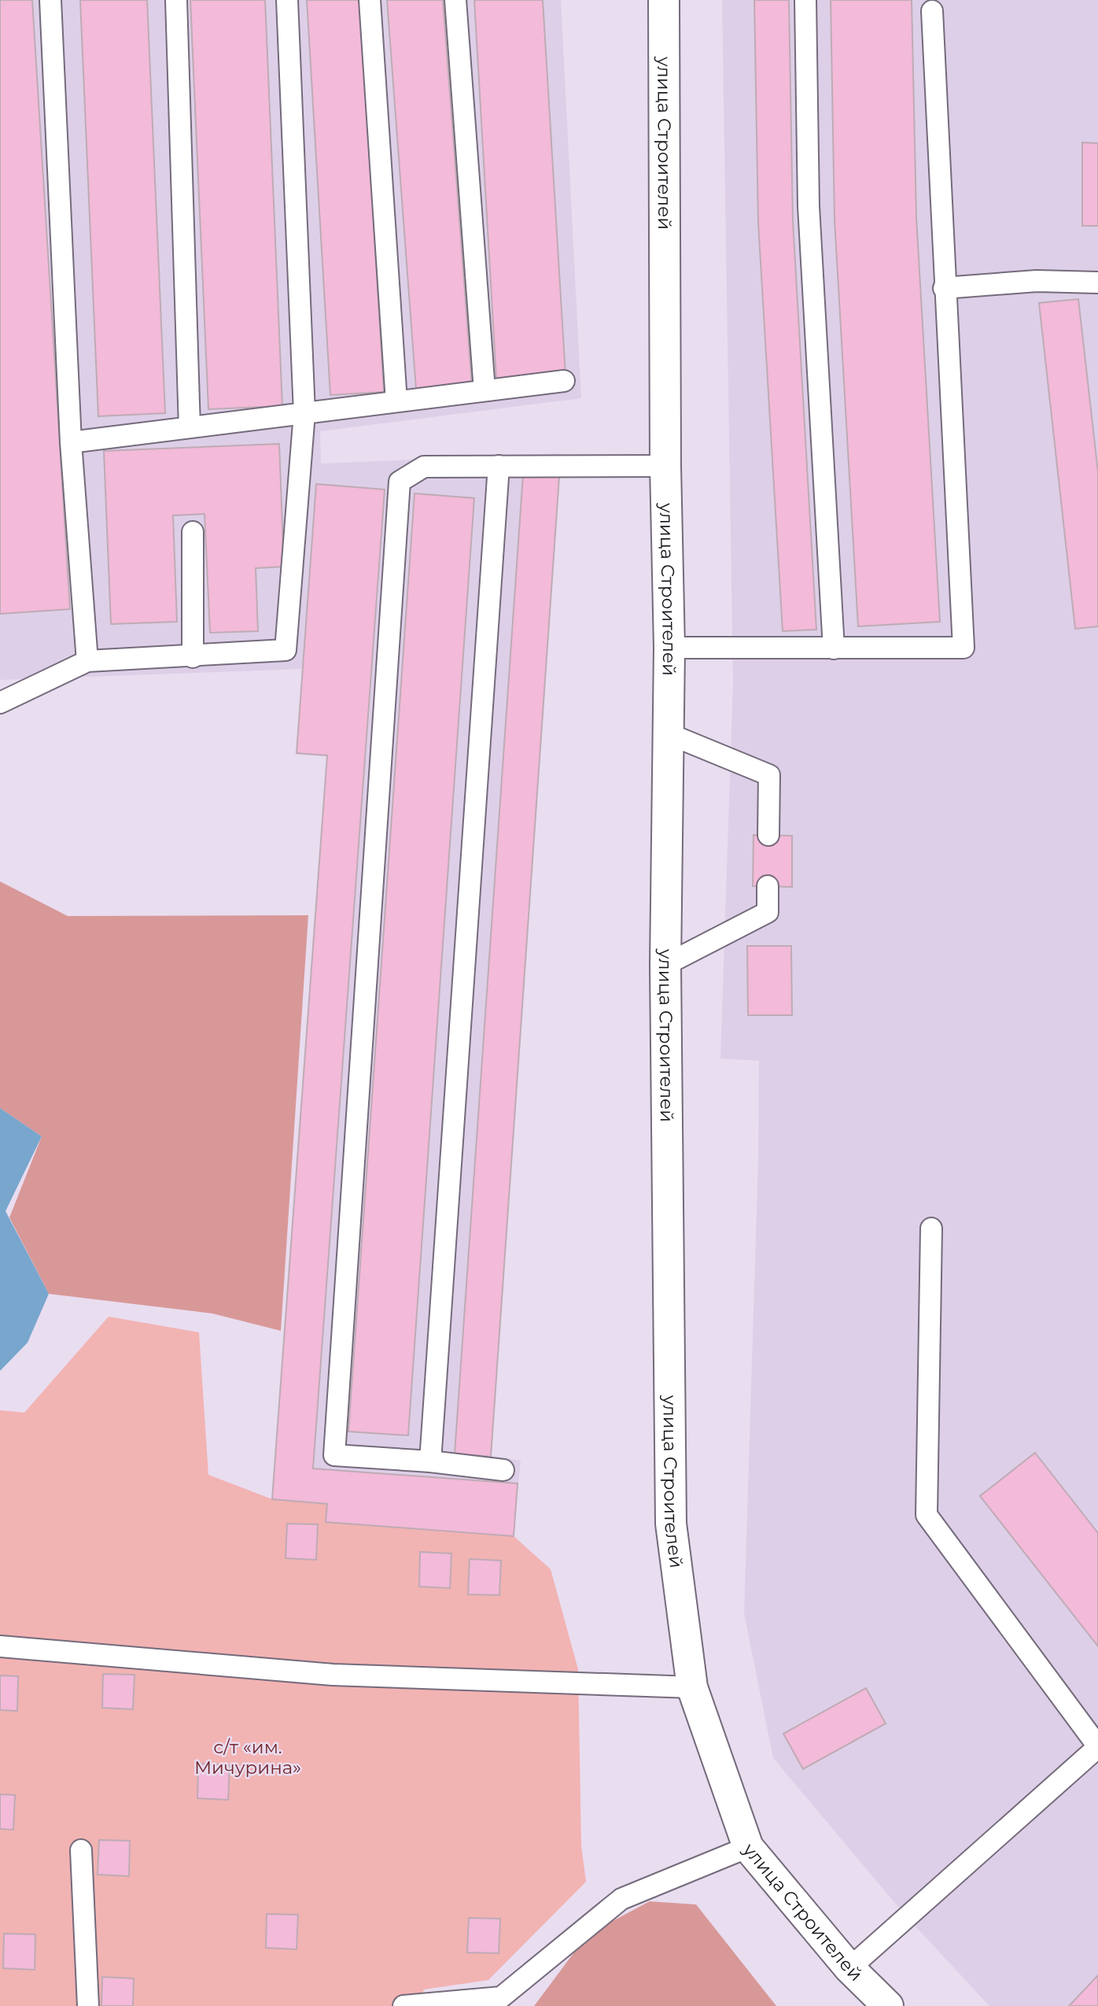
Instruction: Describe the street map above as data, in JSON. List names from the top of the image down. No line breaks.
{"streets":{"main road":["улица Строителей"]},"parks":["с/т «им. Мичурина»"]}
